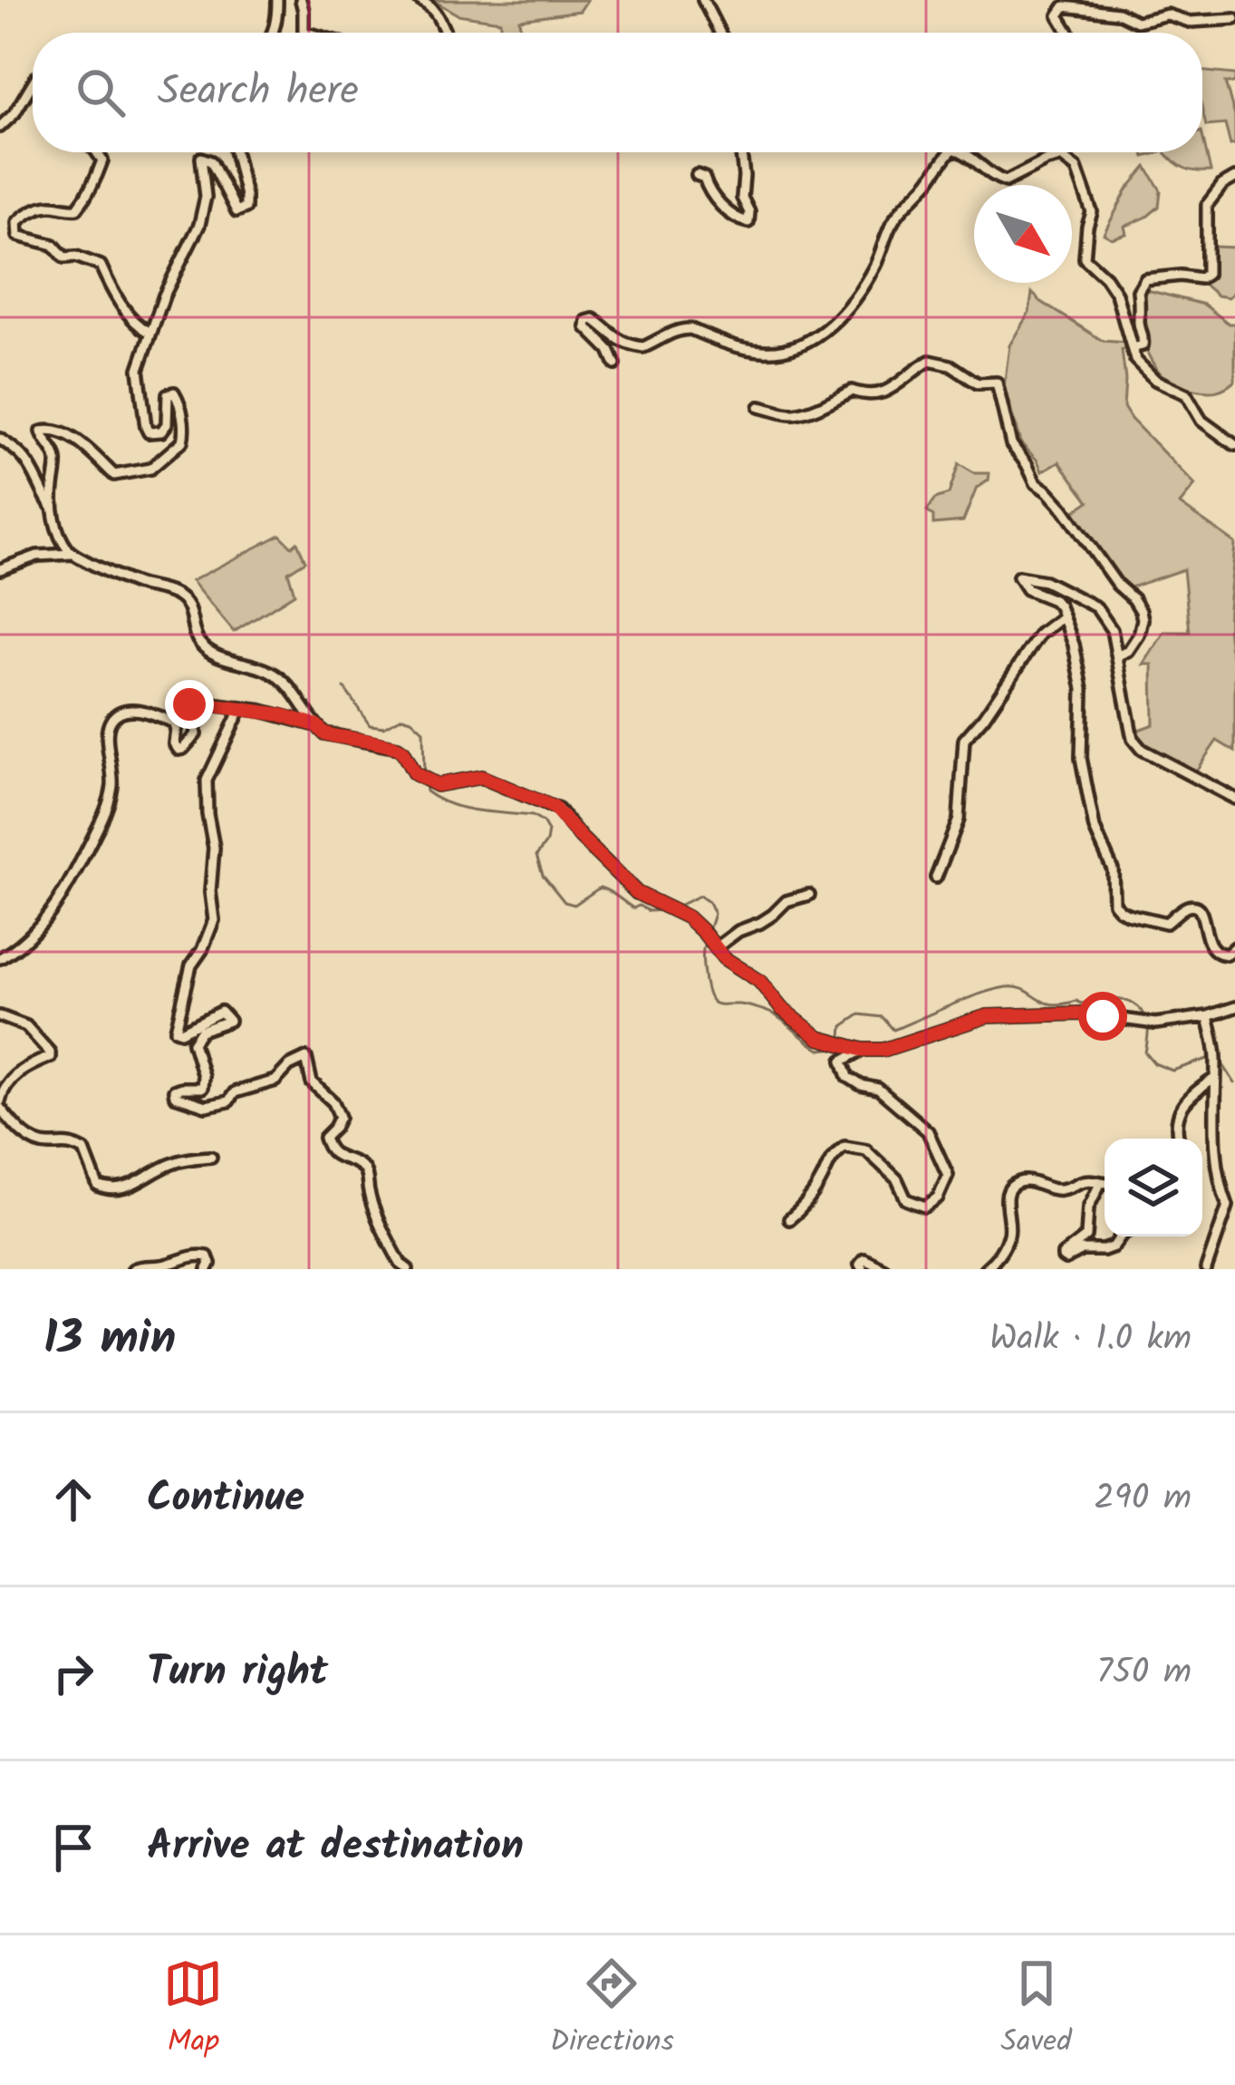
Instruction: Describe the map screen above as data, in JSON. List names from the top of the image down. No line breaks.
{"north":"bottom right","page":{"search":"Search here","heading":["13 min","Walk · 1.0 km"],"list":[["Continue","290 m"],["Turn right","750 m"],"Arrive at destination"],"nav":["Map","Directions","Saved"]}}
